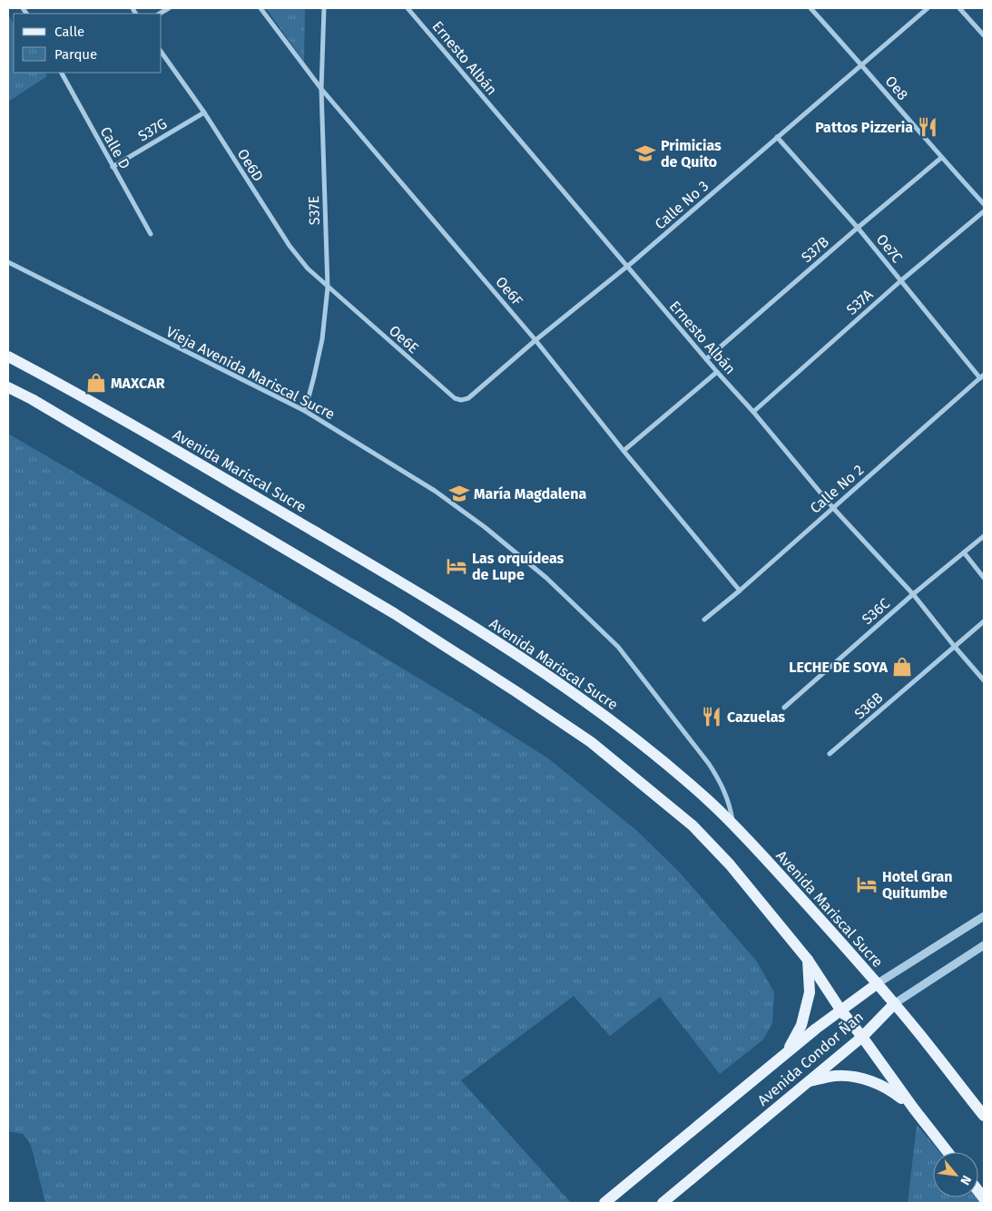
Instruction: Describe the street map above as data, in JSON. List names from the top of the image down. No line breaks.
{"streets":{"main road":["Avenida Mariscal Sucre","Avenida Condor Ñan"],"street":["Ernesto Albán","Oe8","S37G","Calle D","Oe6D","Calle No 3","S37E","Oe7C","S37B","Oe6F","S37A","Oe6E","Vieja Avenida Mariscal Sucre","Calle No 2","S36C","S36B"]},"crossings":[["Ernesto Albán","Calle No 3"],["Ernesto Albán","S37B"],["Ernesto Albán","S37A"],["Ernesto Albán","Calle No 2"],["Ernesto Albán","S36C"],["Ernesto Albán","S36B"],["Oe8","Calle No 3"],["Oe8","S37B"],["S37G","Calle D"],["S37G","Oe6D"],["Oe6D","S37E"],["Oe6D","Oe6E"],["Calle No 3","Oe7C"],["Calle No 3","Oe6F"],["Calle No 3","Oe6E"],["S37E","Oe6F"],["S37E","Oe6E"],["S37E","Vieja Avenida Mariscal Sucre"],["Oe7C","S37B"],["Oe7C","S37A"],["Oe7C","Calle No 2"],["Oe6F","Calle No 2"],["Vieja Avenida Mariscal Sucre","Avenida Mariscal Sucre"],["Avenida Mariscal Sucre","Avenida Condor Ñan"]],"places":{"restaurant":["Pattos Pizzeria","Cazuelas"],"school or university":["Primicias de Quito","María Magdalena"],"shop":["MAXCAR","LECHE DE SOYA"],"hotel":["Las orquídeas de Lupe","Hotel Gran Quitumbe"]},"legend":["Calle","Parque"],"north":"bottom right"}
